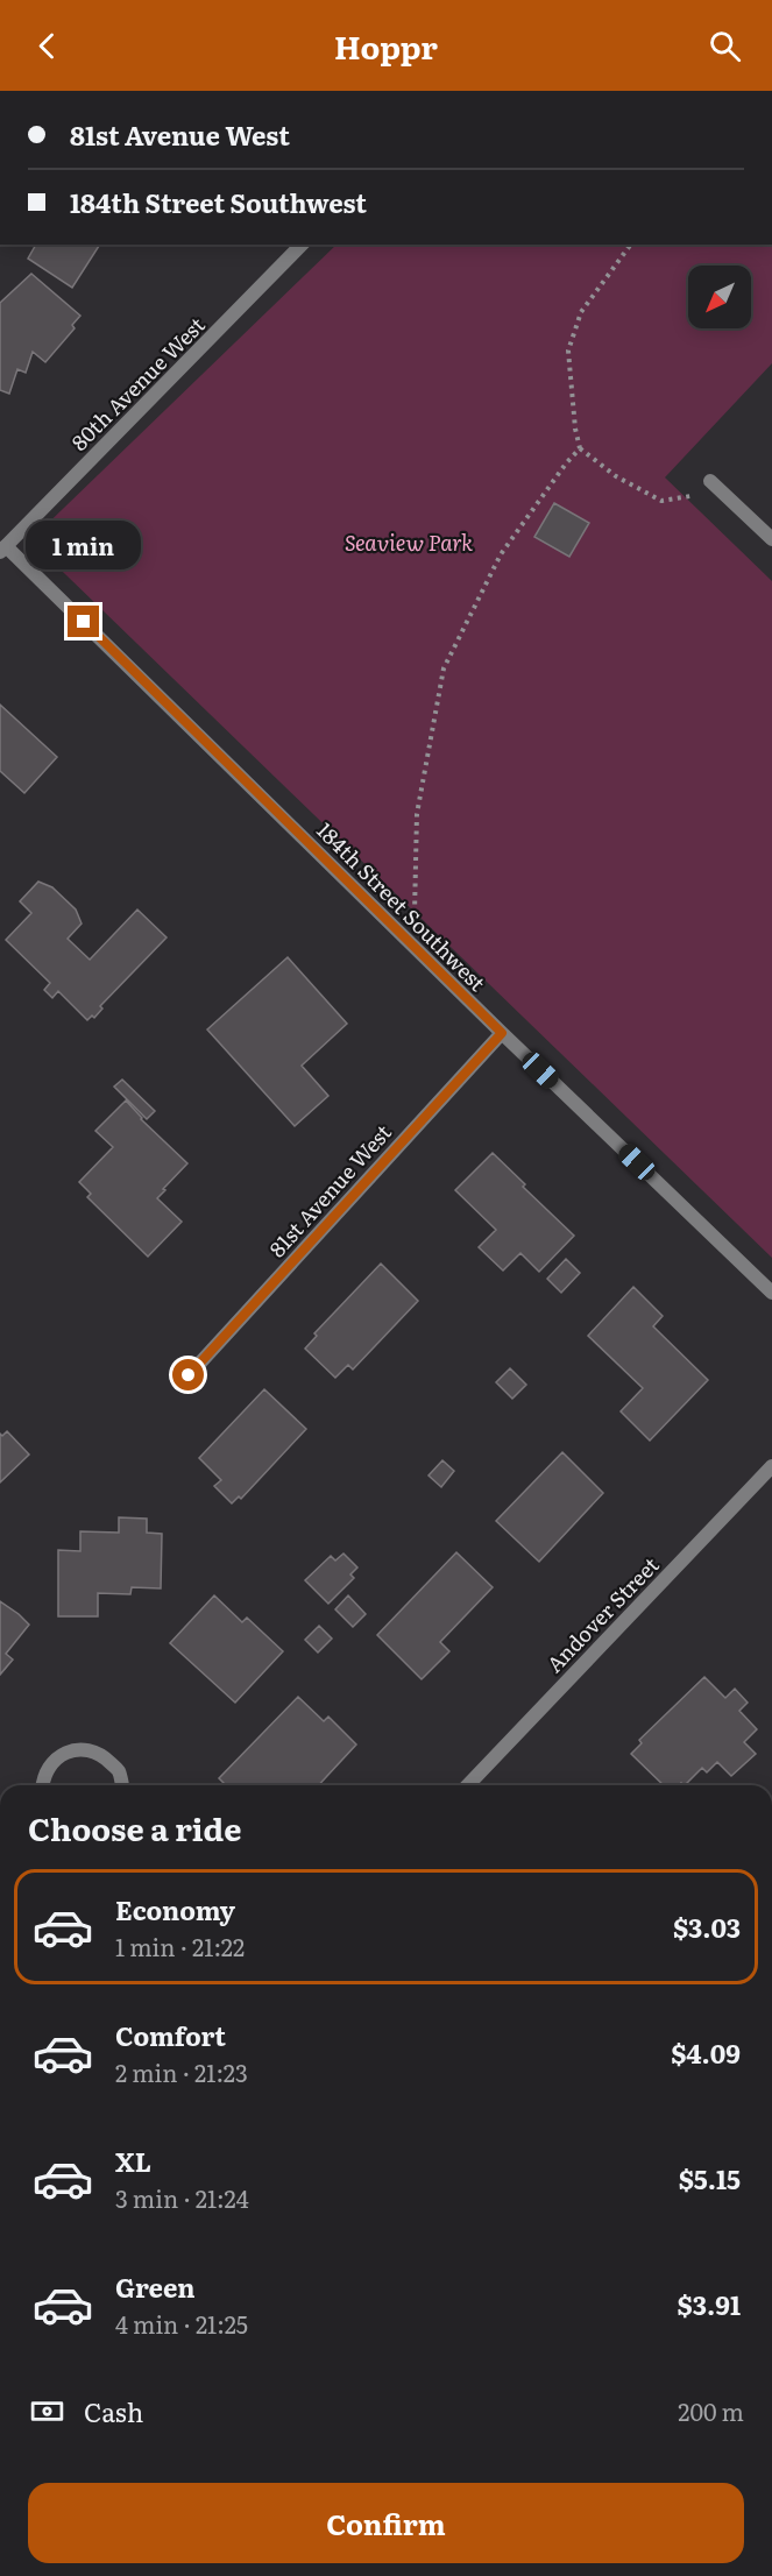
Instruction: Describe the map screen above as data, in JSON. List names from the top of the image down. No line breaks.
{"streets":{"street":["80th Avenue West","184th Street Southwest","81st Avenue West","Andover Street"]},"crossings":[["80th Avenue West","184th Street Southwest"],["184th Street Southwest","81st Avenue West"]],"parks":["Seaview Park"],"north":"bottom left","page":{"header":"Hoppr","banner":["81st Avenue West","184th Street Southwest"],"bubble":"1 min","heading":"Choose a ride","list":[{"name":"Economy","note":"1 min · 21:22","value":"$3.03"},{"name":"Comfort","note":"2 min · 21:23","value":"$4.09"},{"name":"XL","note":"3 min · 21:24","value":"$5.15"},{"name":"Green","note":"4 min · 21:25","value":"$3.91"}],"pay":["Cash","200 m"],"buttons":"Confirm"}}
